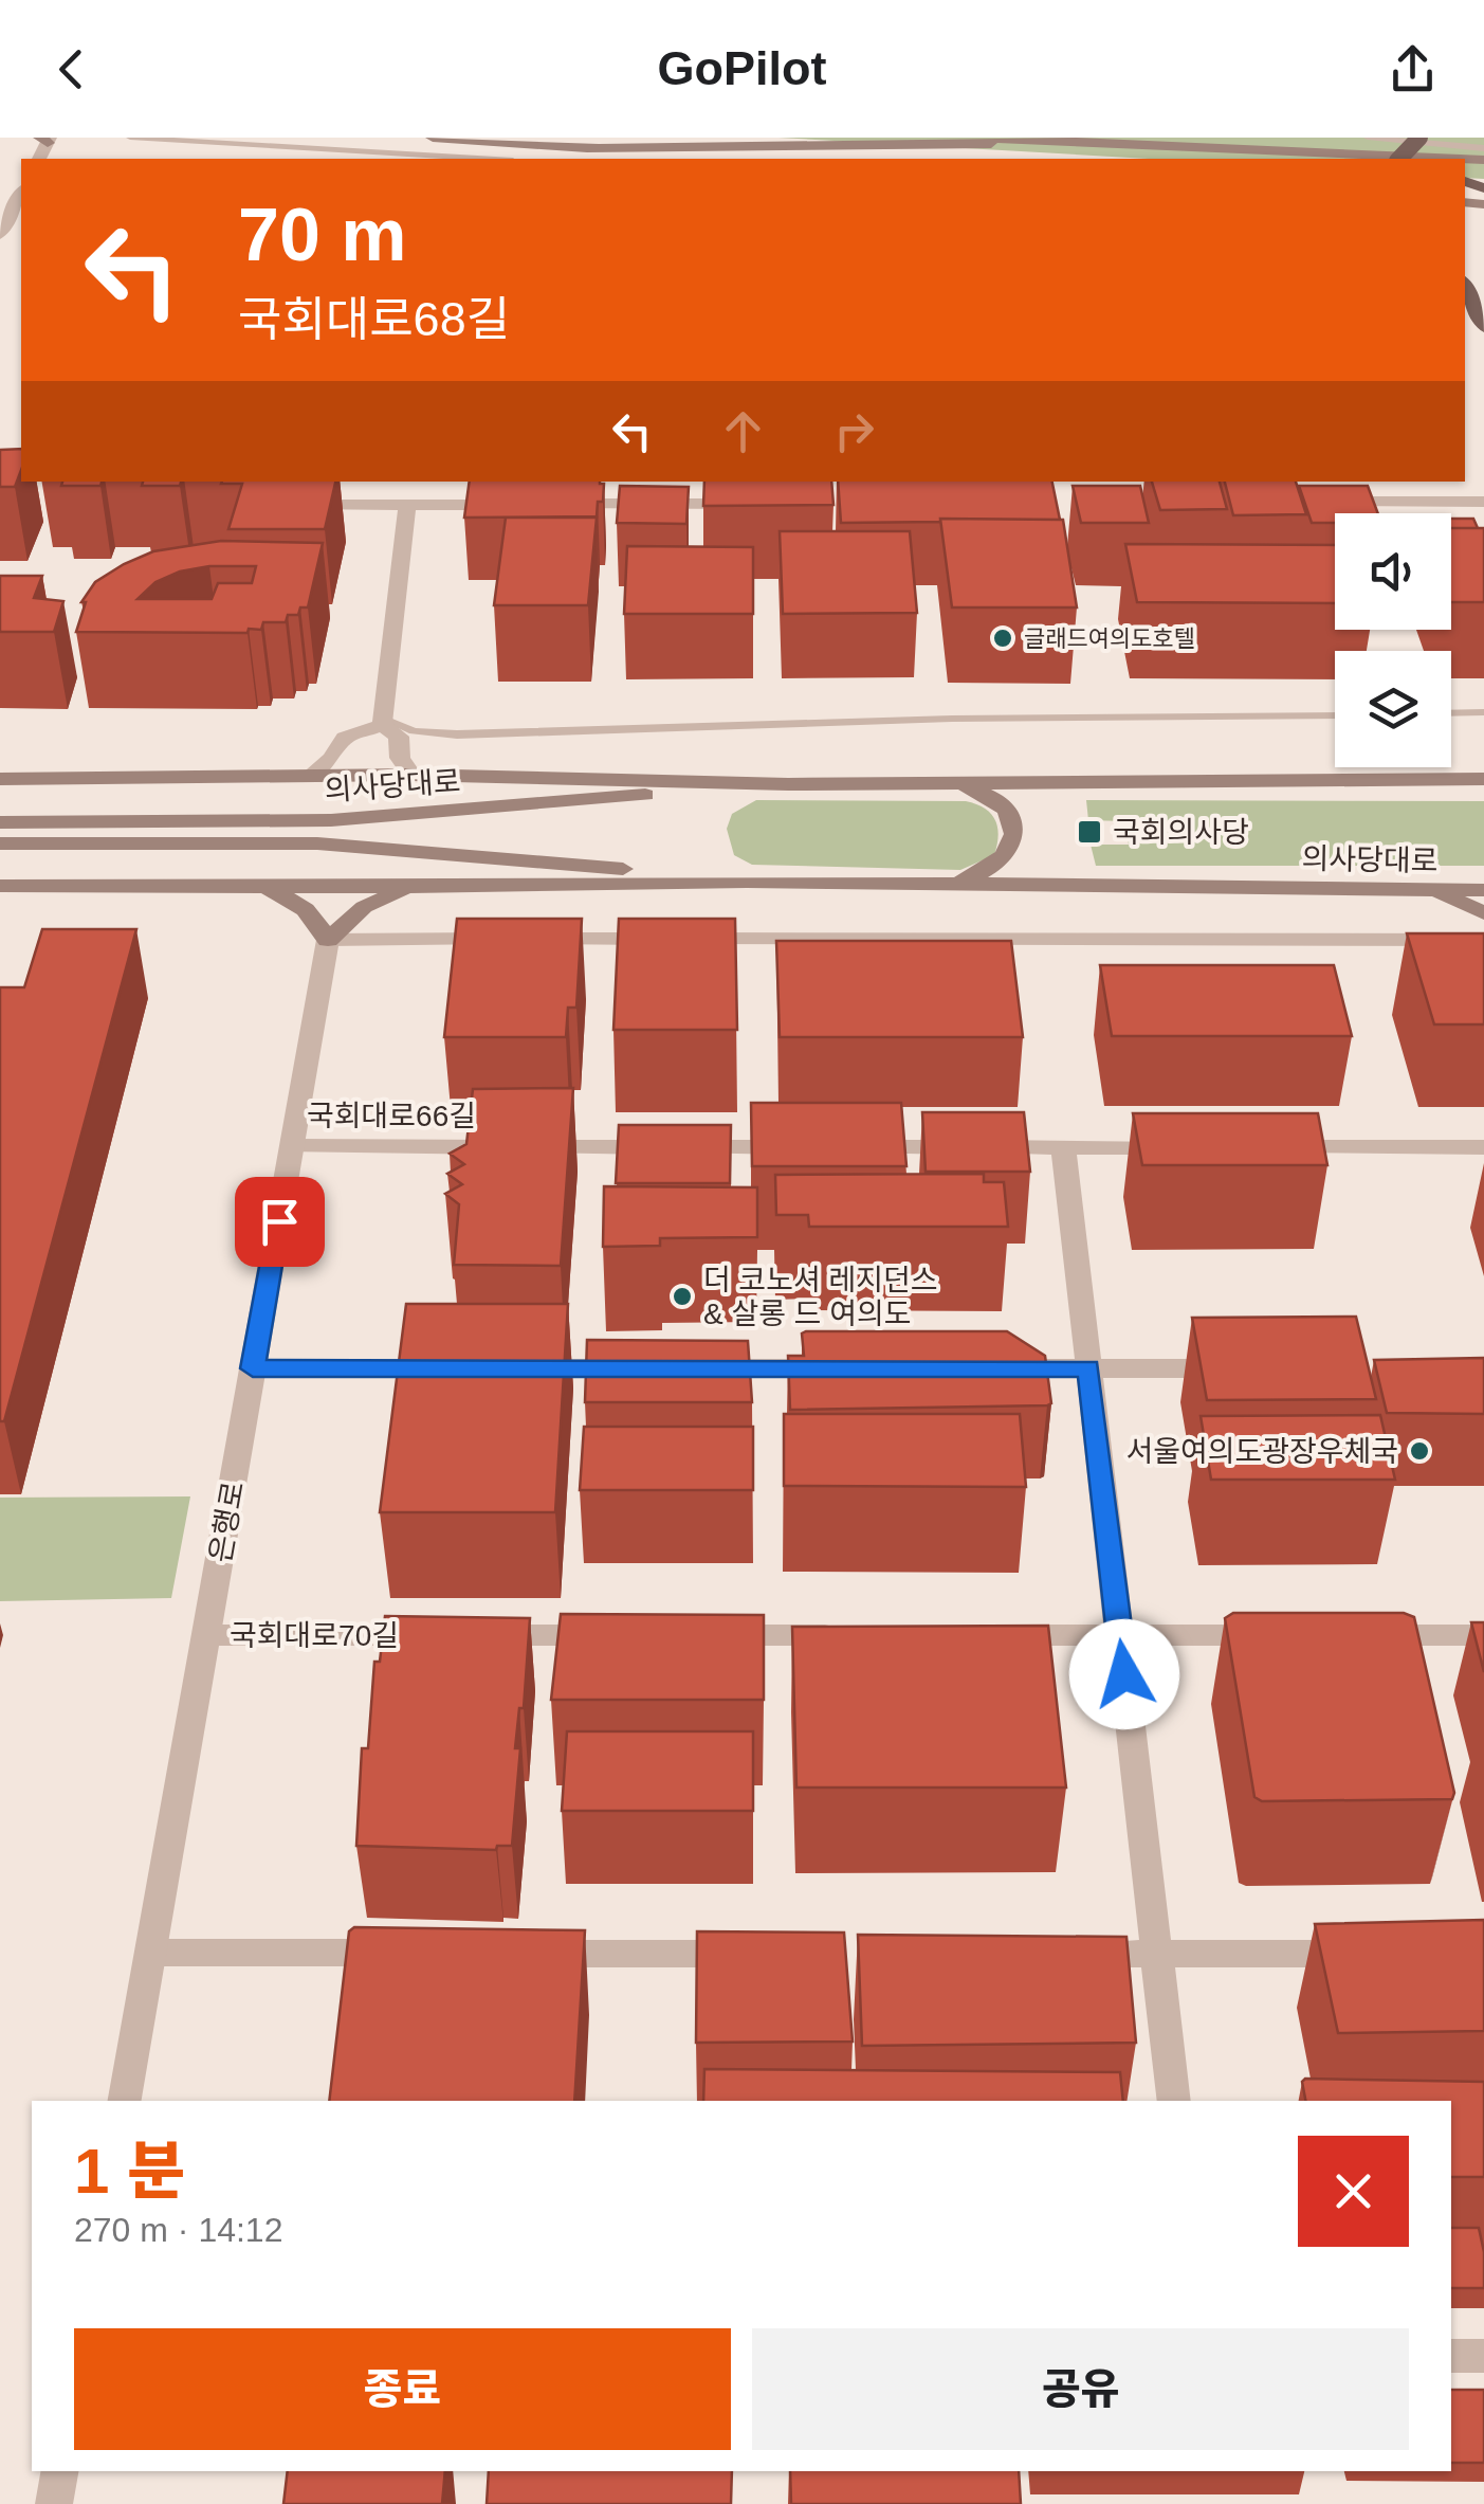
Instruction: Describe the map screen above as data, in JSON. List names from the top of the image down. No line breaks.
{"streets":{"main road":["의사당대로"],"street":["국회대로66길","은행로","국회대로70길"]},"crossings":[["국회대로66길","은행로"],["은행로","국회대로70길"]],"places":{"other":["글래드여의도호텔","더 코노셔 레지던스 & 살롱 드 여의도","서울여의도광장우체국"],"transit":["국회의사당"]},"page":{"header":"GoPilot","turn":["70 m","국회대로68길"],"heading":["1 분","270 m · 14:12"],"buttons":["종료","공유"]}}
